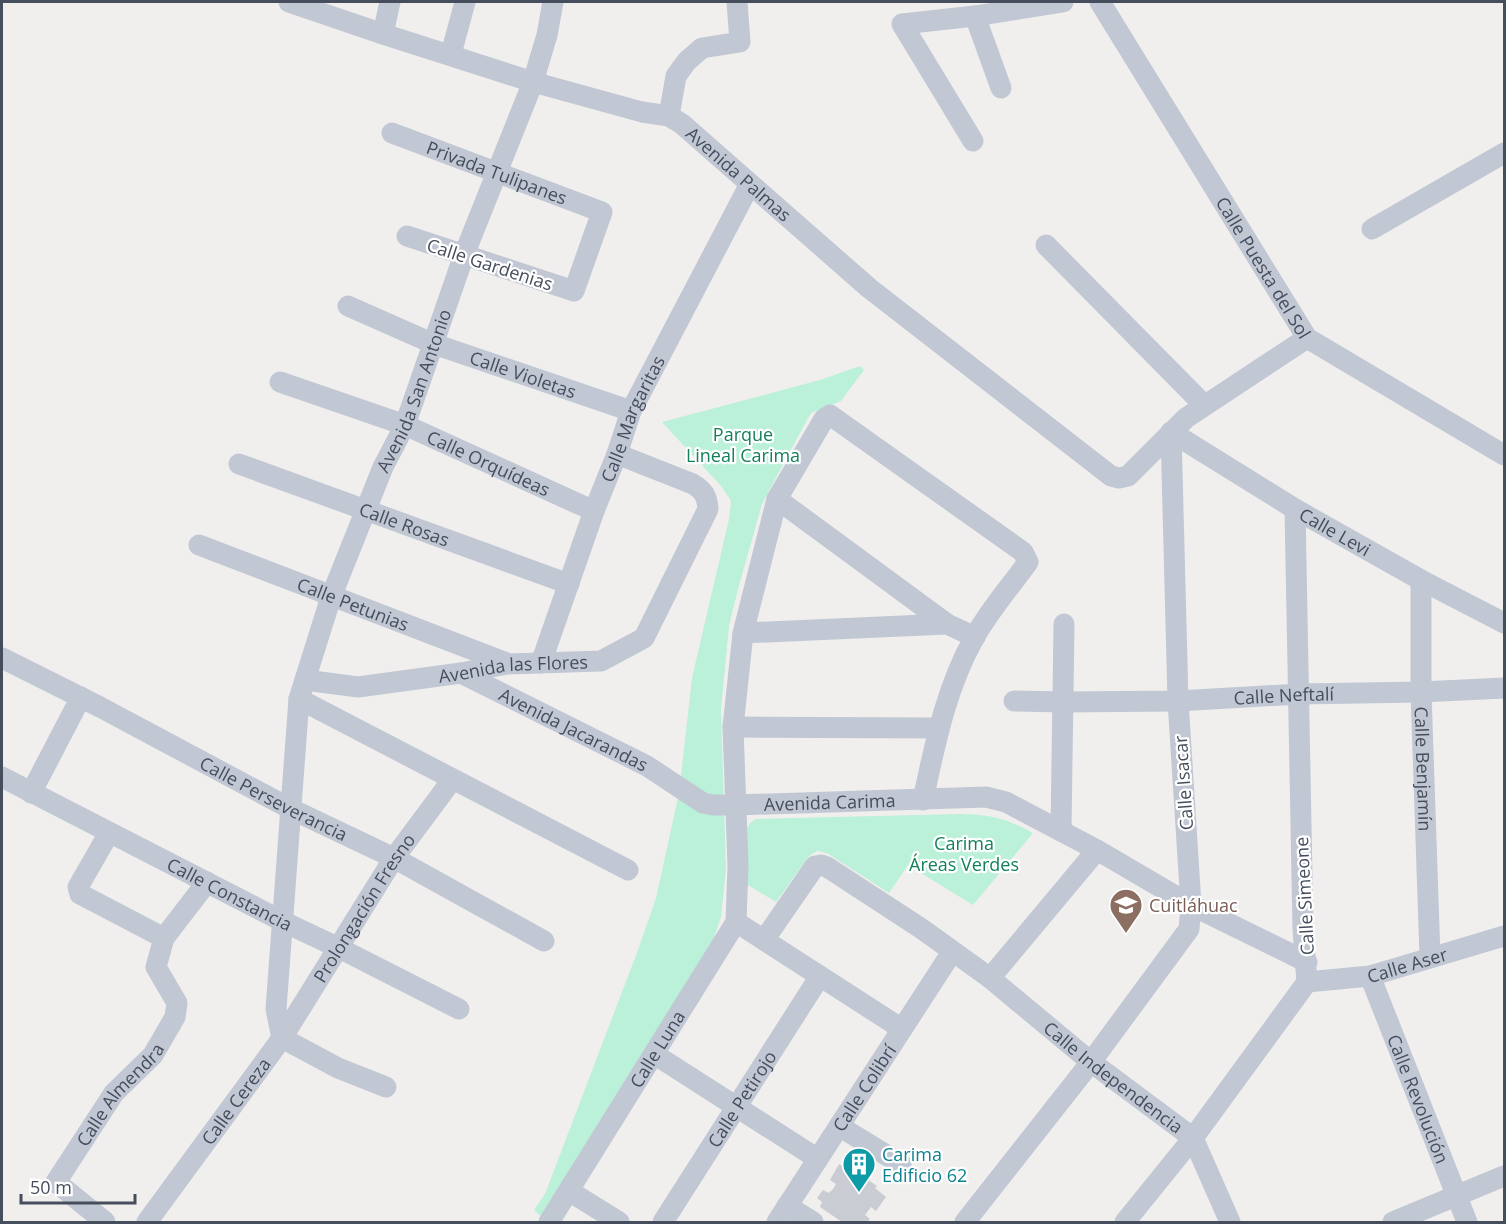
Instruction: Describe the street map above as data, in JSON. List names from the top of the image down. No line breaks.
{"streets":{"street":["Privada Tulipanes","Avenida Palmas","Calle Gardenias","Calle Puesta del Sol","Calle Violetas","Avenida San Antonio","Calle Margaritas","Calle Orquídeas","Calle Rosas","Calle Levi","Calle Petunias","Avenida las Flores","Calle Neftalí","Avenida Jacarandas","Calle Benjamín","Calle Isacar","Calle Perseverancia","Avenida Carima","Calle Constancia","Calle Simeone","Prolongación Fresno","Calle Aser","Calle Luna","Calle Independencia","Calle Colibrí","Calle Almendra","Calle Petirojo","Calle Revolución","Calle Cereza"]},"crossings":[["Privada Tulipanes","Calle Gardenias"],["Privada Tulipanes","Avenida San Antonio"],["Avenida Palmas","Avenida San Antonio"],["Avenida Palmas","Calle Margaritas"],["Avenida Palmas","Calle Levi"],["Avenida Palmas","Calle Isacar"],["Calle Gardenias","Avenida San Antonio"],["Calle Violetas","Avenida San Antonio"],["Calle Violetas","Calle Margaritas"],["Avenida San Antonio","Calle Orquídeas"],["Avenida San Antonio","Calle Rosas"],["Avenida San Antonio","Calle Petunias"],["Avenida San Antonio","Avenida las Flores"],["Avenida San Antonio","Calle Perseverancia"],["Avenida San Antonio","Calle Constancia"],["Avenida San Antonio","Prolongación Fresno"],["Avenida San Antonio","Calle Cereza"],["Calle Margaritas","Calle Orquídeas"],["Calle Margaritas","Calle Rosas"],["Calle Margaritas","Avenida las Flores"],["Calle Levi","Calle Benjamín"],["Calle Levi","Calle Isacar"],["Calle Levi","Calle Simeone"],["Calle Petunias","Avenida las Flores"],["Avenida las Flores","Avenida Jacarandas"],["Calle Neftalí","Calle Benjamín"],["Calle Neftalí","Calle Isacar"],["Calle Neftalí","Calle Simeone"],["Avenida Jacarandas","Avenida Carima"],["Avenida Jacarandas","Calle Luna"],["Calle Benjamín","Calle Aser"],["Calle Isacar","Avenida Carima"],["Calle Isacar","Calle Independencia"],["Calle Perseverancia","Prolongación Fresno"],["Avenida Carima","Calle Simeone"],["Avenida Carima","Calle Aser"],["Avenida Carima","Calle Luna"],["Calle Constancia","Prolongación Fresno"],["Calle Simeone","Calle Aser"],["Calle Simeone","Calle Independencia"],["Prolongación Fresno","Calle Cereza"],["Calle Aser","Calle Revolución"],["Calle Independencia","Calle Colibrí"]],"parks":["Parque Lineal Carima","Carima Áreas Verdes"],"places":{"school or university":["Cuitláhuac"],"building":["Carima Edificio 62"]},"scale_bar":"50 m"}
